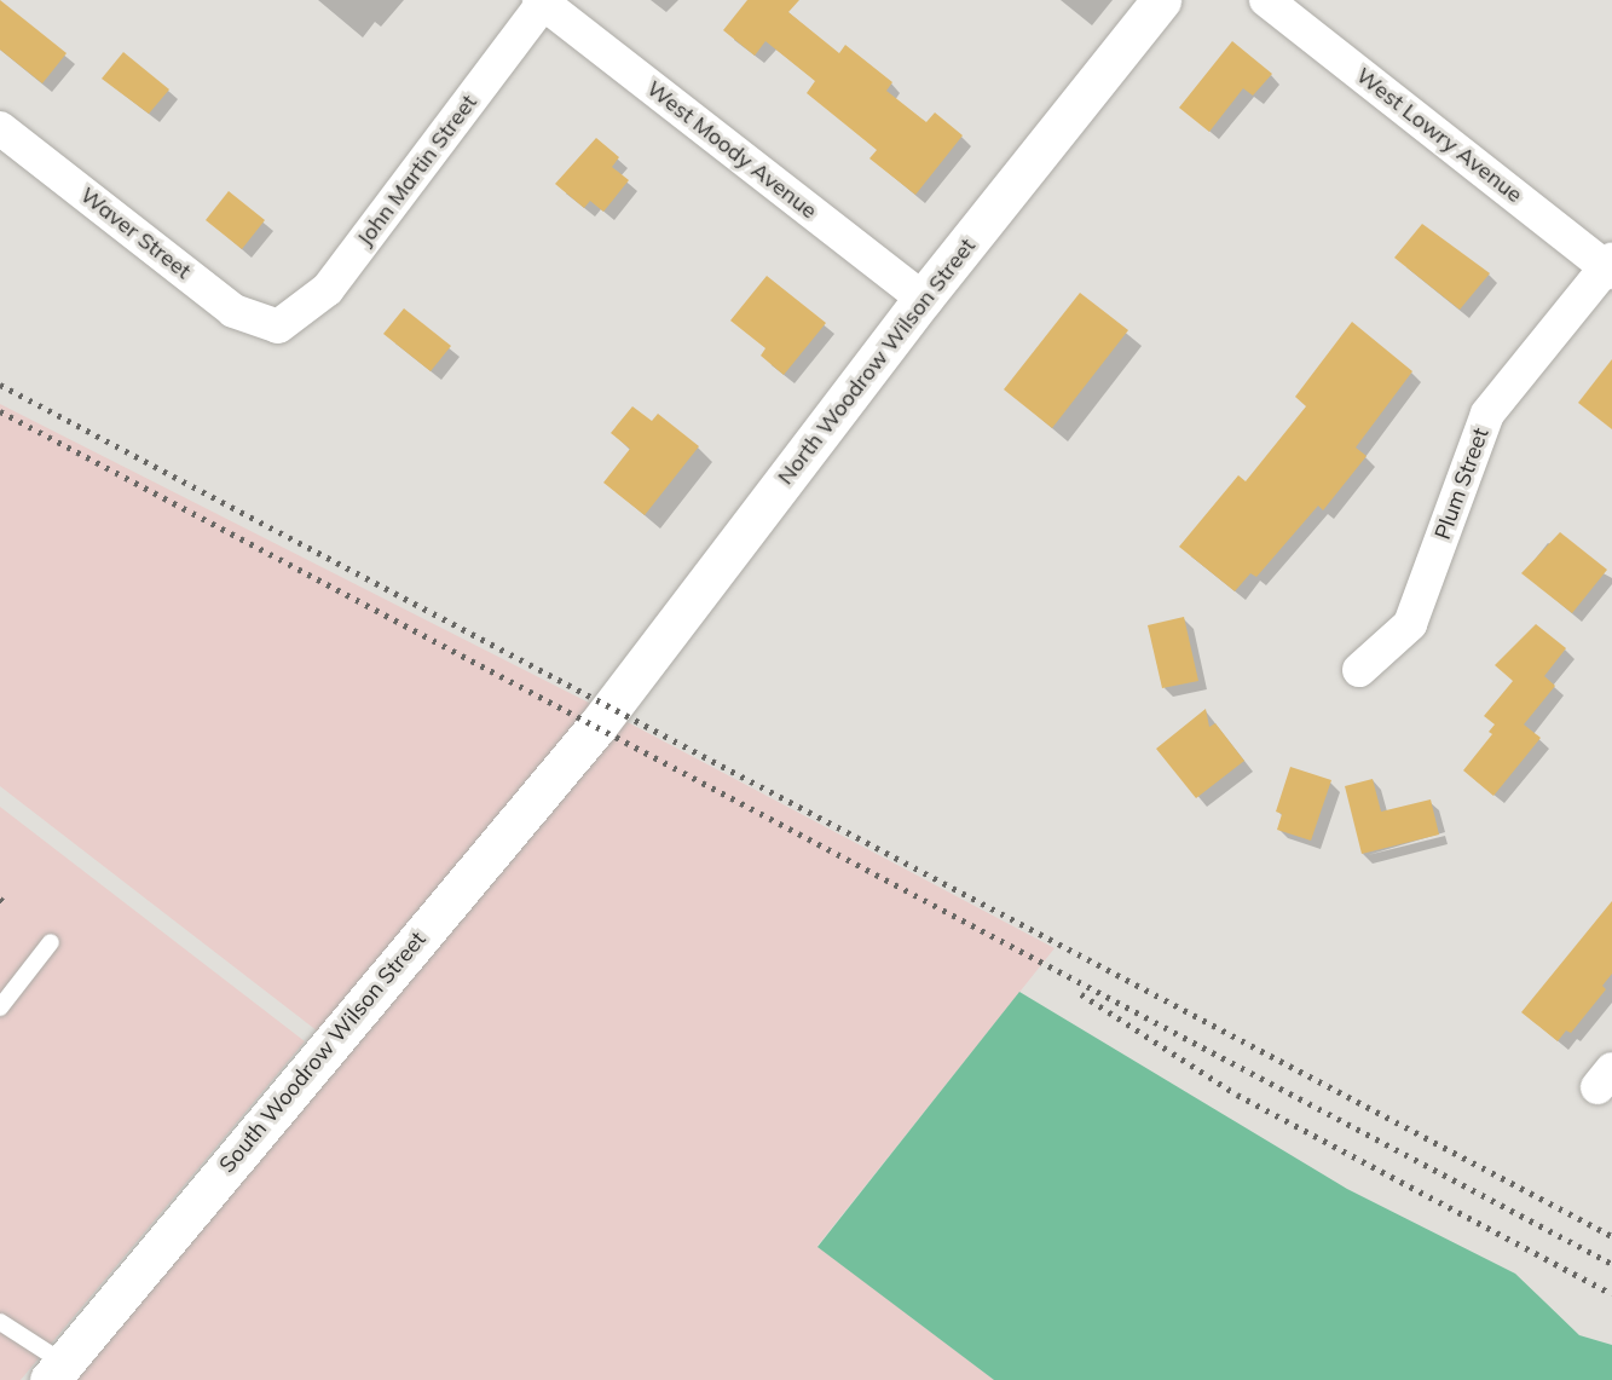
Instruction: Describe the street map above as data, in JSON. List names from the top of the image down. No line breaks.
{"streets":{"street":["West Lowry Avenue","West Moody Avenue","John Martin Street","Waver Street","North Woodrow Wilson Street","Plum Street","South Woodrow Wilson Street"]},"crossings":[["West Lowry Avenue","Plum Street"],["West Moody Avenue","John Martin Street"],["West Moody Avenue","North Woodrow Wilson Street"],["John Martin Street","Waver Street"],["North Woodrow Wilson Street","South Woodrow Wilson Street"]]}
